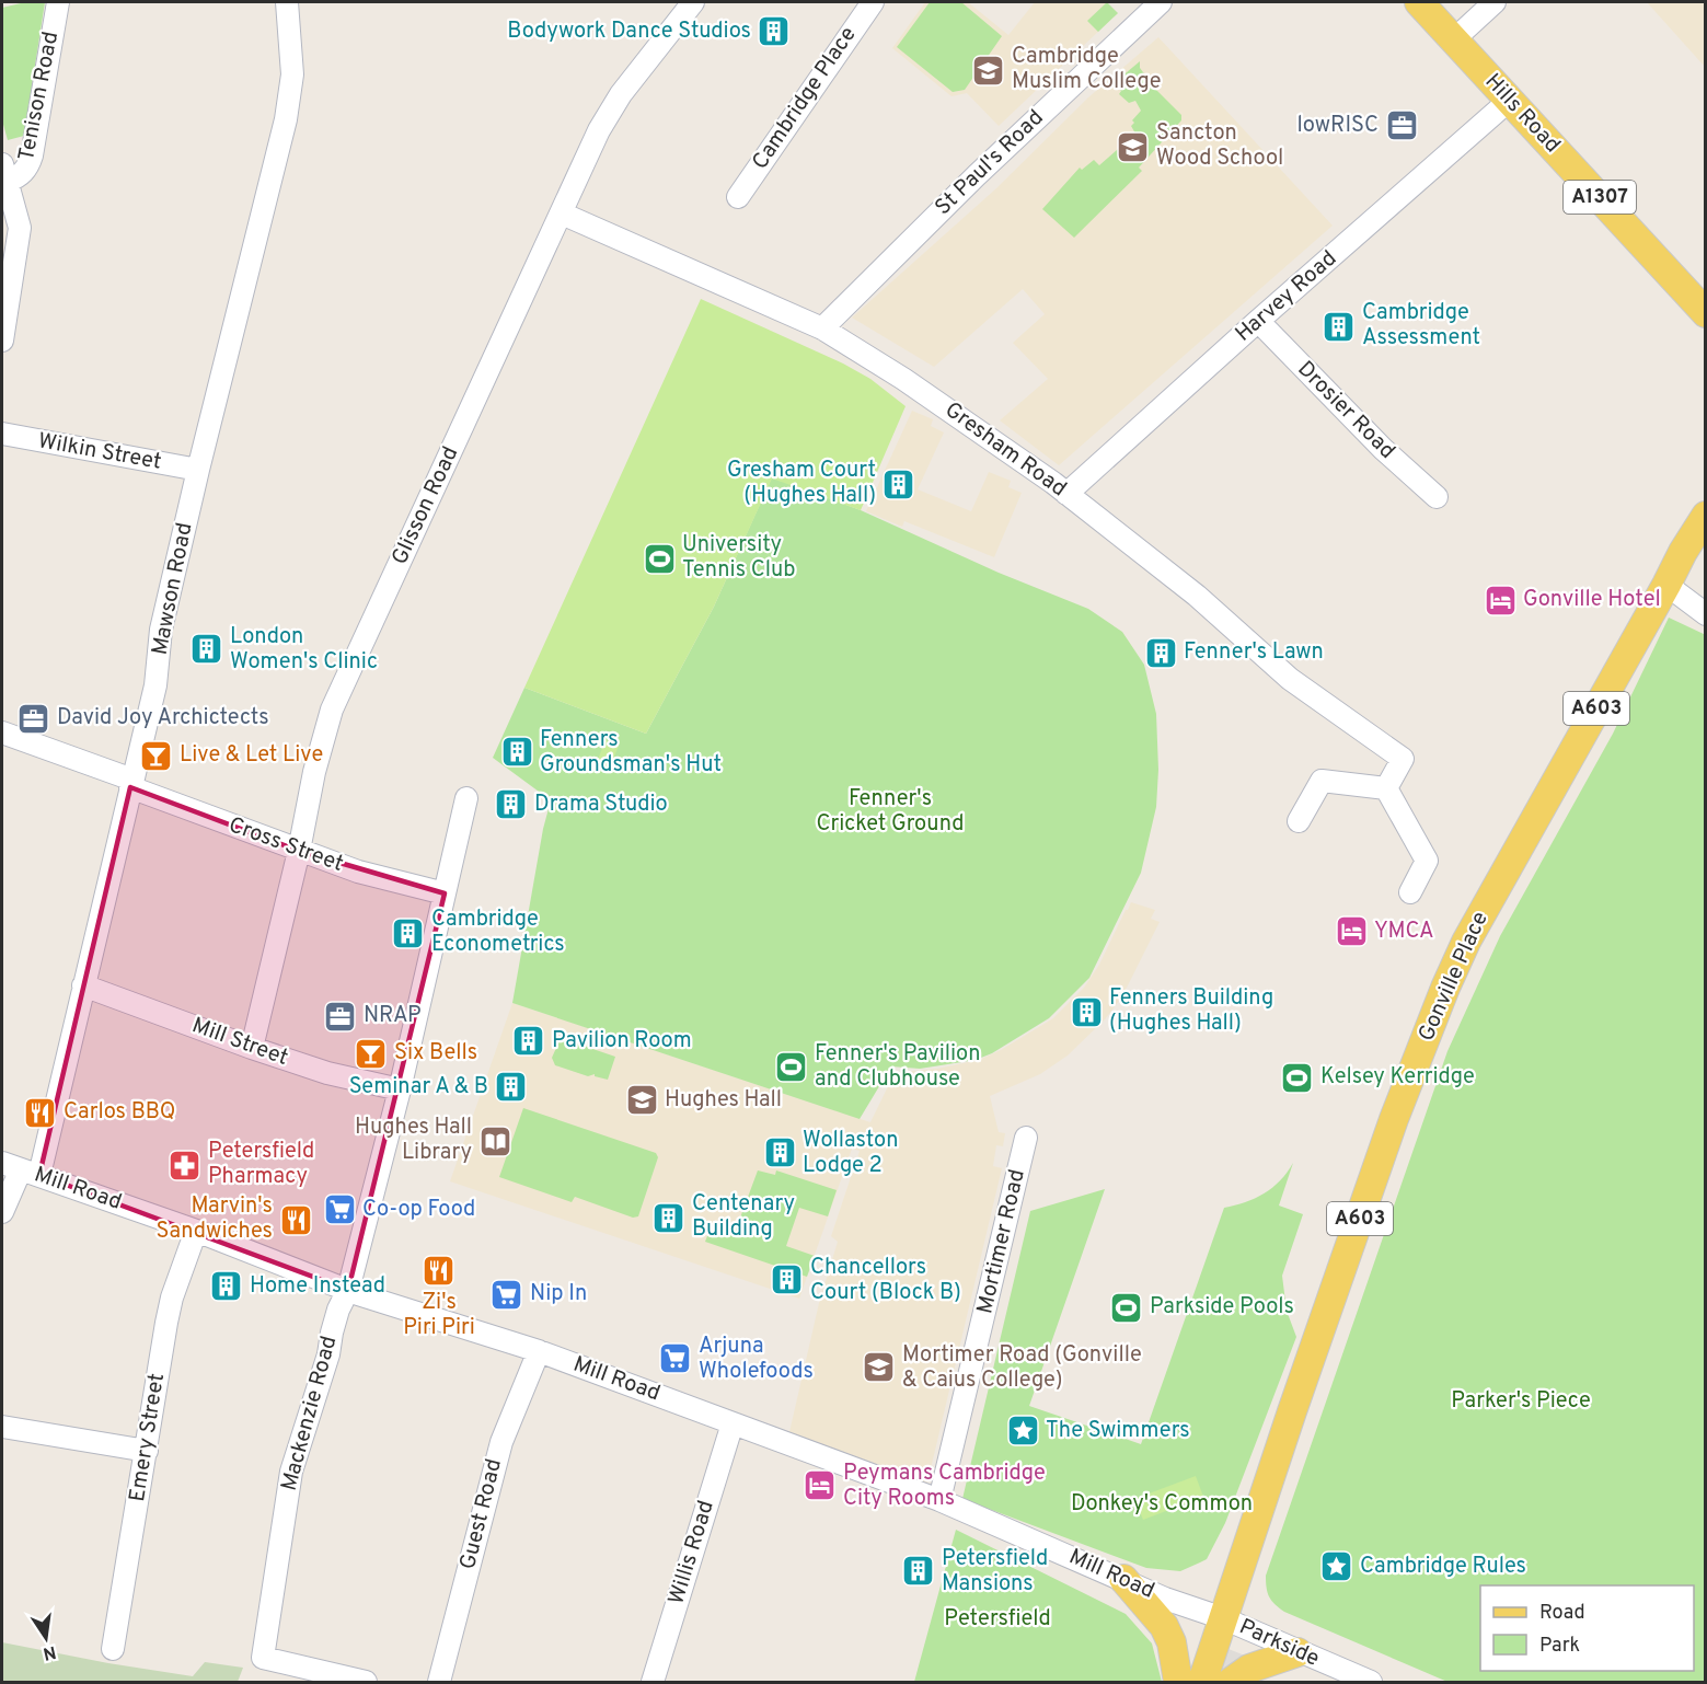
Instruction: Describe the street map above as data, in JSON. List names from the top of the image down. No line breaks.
{"streets":{"main road":["Hills Road","A1307","A603","Gonville Place"],"street":["Tenison Road","Cambridge Place","St Paul's Road","Harvey Road","Drosier Road","Gresham Road","Wilkin Street","Glisson Road","Mawson Road","Cross Street","Mill Street","Mill Road","Mortimer Road","Mackenzie Road","Emery Street","Guest Road","Willis Road","Parkside"]},"crossings":[["Hills Road","Harvey Road"],["St Paul's Road","Gresham Road"],["Harvey Road","Drosier Road"],["Harvey Road","Gresham Road"],["Gresham Road","Glisson Road"],["Wilkin Street","Mawson Road"],["Glisson Road","Cross Street"],["Glisson Road","Mill Street"],["Mawson Road","Cross Street"],["Mawson Road","Mill Street"],["Mawson Road","Mill Road"],["Cross Street","Mackenzie Road"],["Gonville Place","Mill Road"],["Gonville Place","Parkside"],["Mill Street","Mackenzie Road"],["Mill Road","Mortimer Road"],["Mill Road","Mackenzie Road"],["Mill Road","Emery Street"],["Mill Road","Guest Road"],["Mill Road","Willis Road"],["Mill Road","Parkside"]],"parks":["Fenner's Cricket Ground","Parker's Piece","Donkey's Common","Petersfield"],"places":{"building":["Bodywork Dance Studios","Cambridge Assessment","Gresham Court (Hughes Hall)","London Women's Clinic","Fenner's Lawn","Fenners Groundsman's Hut","Drama Studio","Cambridge Econometrics","Fenners Building (Hughes Hall)","Pavilion Room","Seminar A & B","Wollaston Lodge 2","Centenary Building","Chancellors Court (Block B)","Home Instead","Petersfield Mansions"],"school or university":["Cambridge Muslim College","Sancton Wood School","Hughes Hall","Mortimer Road (Gonville & Caius College)"],"office":["lowRISC","David Joy Archictects","NRAP"],"sports":["University Tennis Club","Fenner's Pavilion and Clubhouse","Kelsey Kerridge","Parkside Pools"],"hotel":["Gonville Hotel","YMCA","Peymans Cambridge City Rooms"],"bar":["Live & Let Live","Six Bells"],"restaurant":["Carlos BBQ","Marvin's Sandwiches","Zi's Piri Piri"],"library":["Hughes Hall Library"],"pharmacy":["Petersfield Pharmacy"],"supermarket":["Co-op Food","Nip In","Arjuna Wholefoods"],"place":["The Swimmers","Cambridge Rules"]},"legend":["Road","Park"],"north":"bottom"}
